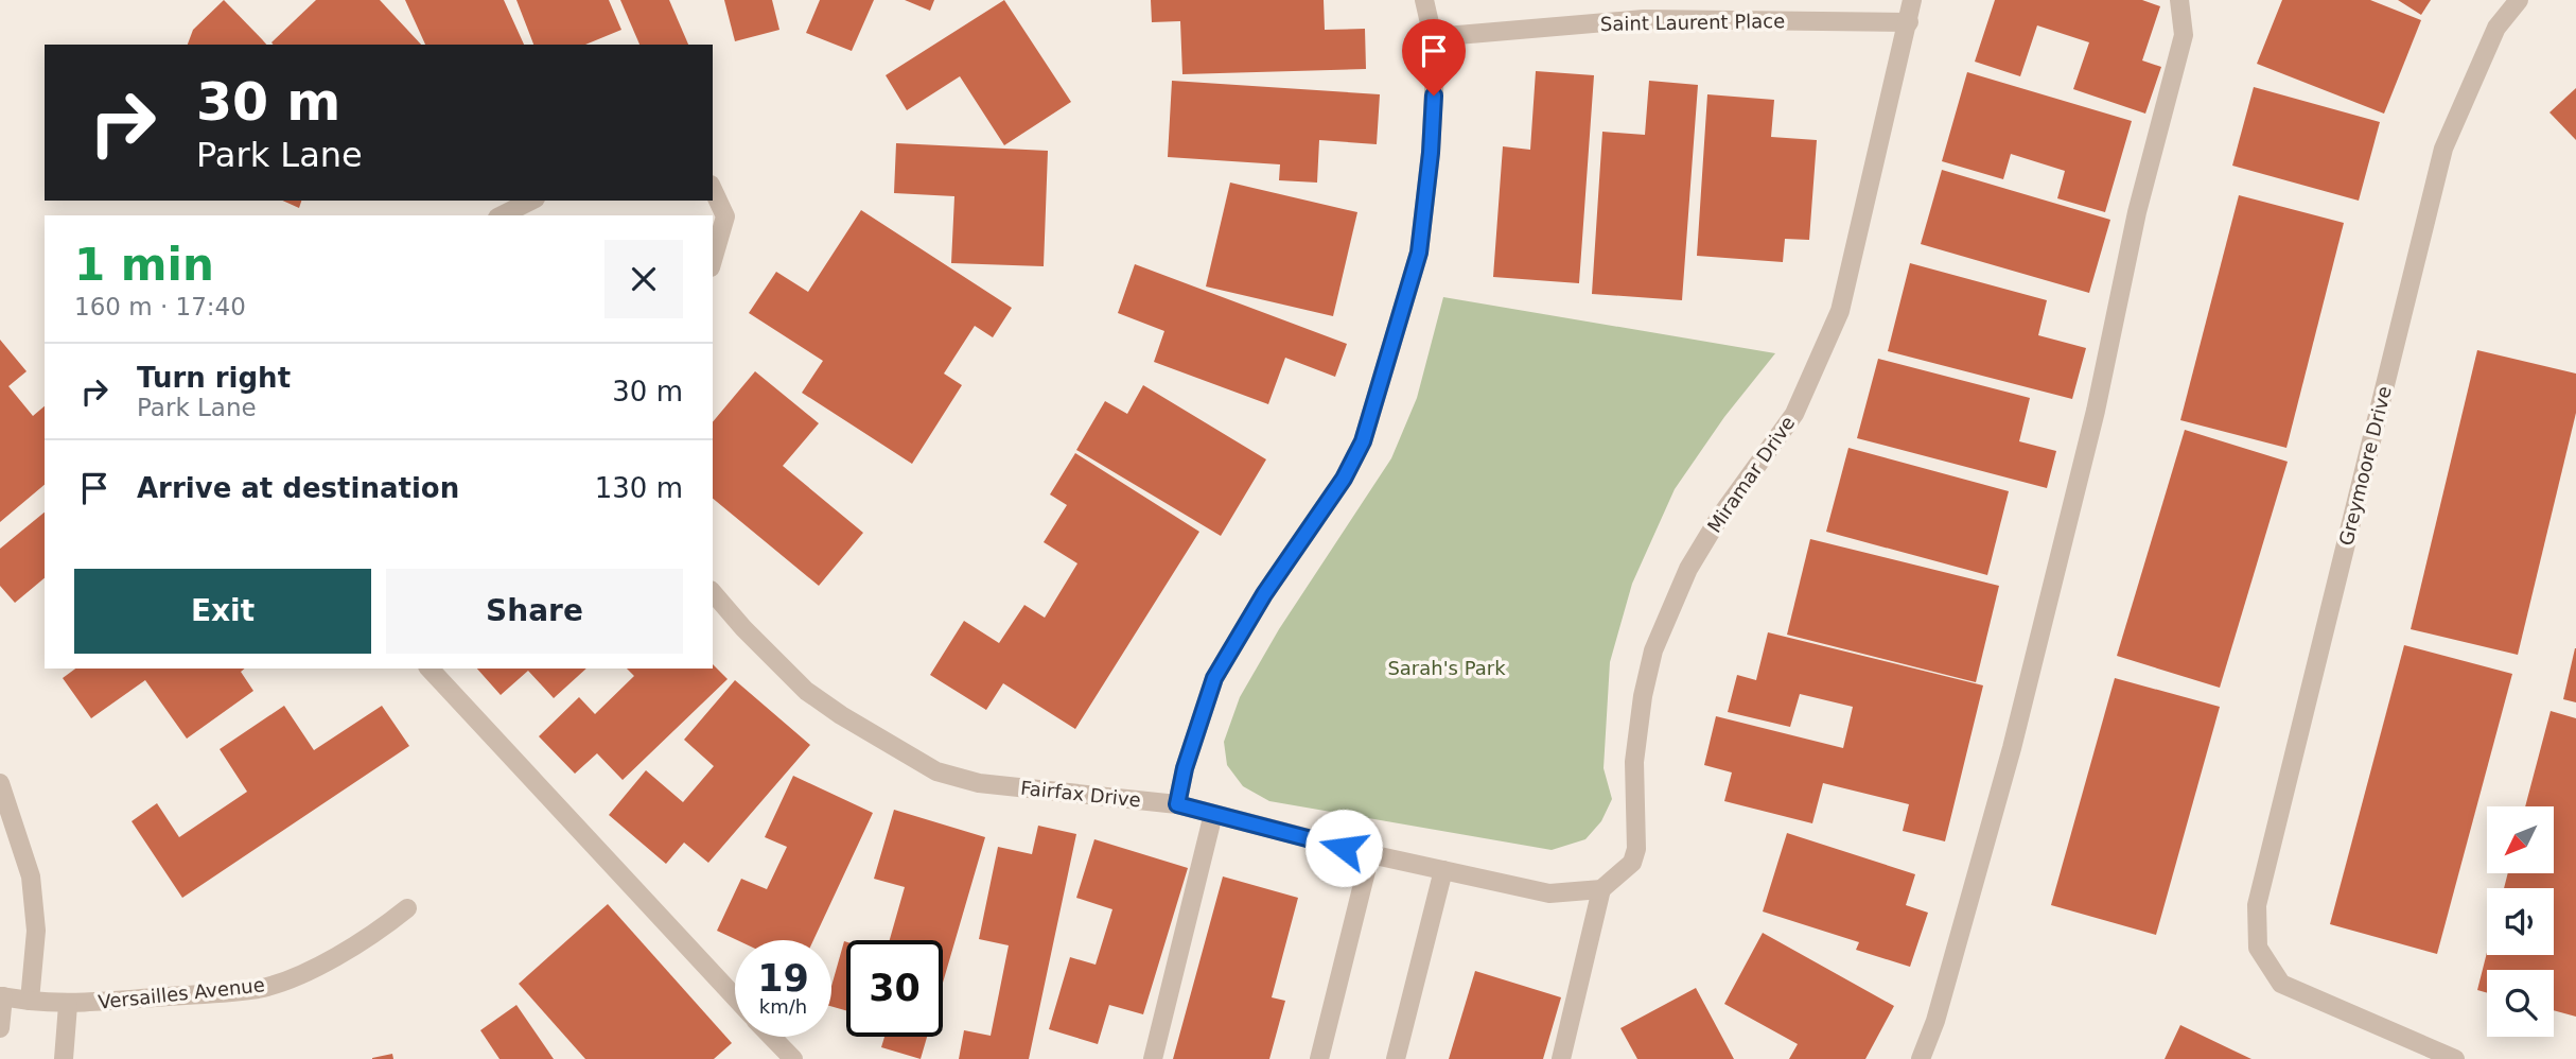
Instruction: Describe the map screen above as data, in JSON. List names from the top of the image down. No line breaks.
{"streets":{"street":["Saint Laurent Place","Greymoore Drive","Miramar Drive","Fairfax Drive","Versailles Avenue"]},"crossings":[["Saint Laurent Place","Miramar Drive"],["Miramar Drive","Fairfax Drive"]],"parks":["Sarah's Park"],"north":"bottom left","page":{"turn":["30 m","Park Lane"],"heading":["1 min","160 m · 17:40"],"list":[{"name":"Turn right","note":"Park Lane","value":"30 m"},{"name":"Arrive at destination","value":"130 m"}],"buttons":["Exit","Share"],"speed":"19 km/h","limit":"30"}}
